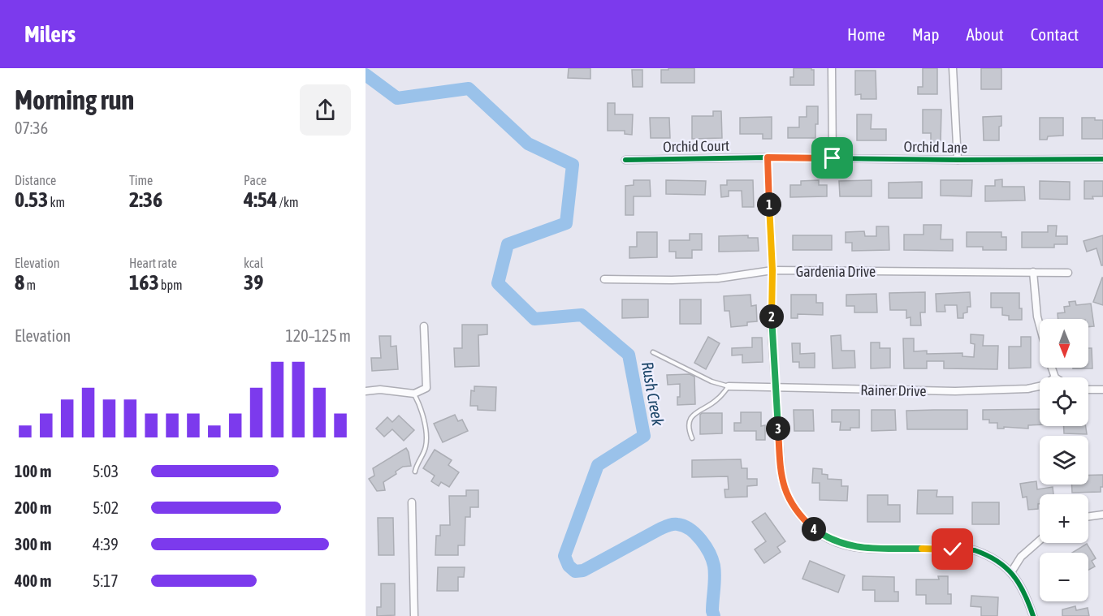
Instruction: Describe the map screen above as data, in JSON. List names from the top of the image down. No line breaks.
{"streets":{"street":["Orchid Court","Orchid Lane","Gardenia Drive","Rainer Drive"]},"crossings":[["Orchid Court","Orchid Lane"]],"water":["Rush Creek"],"north":"bottom","page":{"header":"Milers","nav":["Home","Map","About","Contact"],"heading":["Morning run","07:36"],"stats":[["Distance","0.53 km"],["Time","2:36"],["Pace","4:54 /km"],["Elevation","8 m"],["Heart rate","163 bpm"],["kcal","39"]],"pins":["1","2","3","4"],"chart":["Elevation","120–125 m"],"map_buttons":["+","−"],"list":[{"name":"100 m","note":"5:03"},{"name":"200 m","note":"5:02"},{"name":"300 m","note":"4:39"},{"name":"400 m","note":"5:17"}]}}
